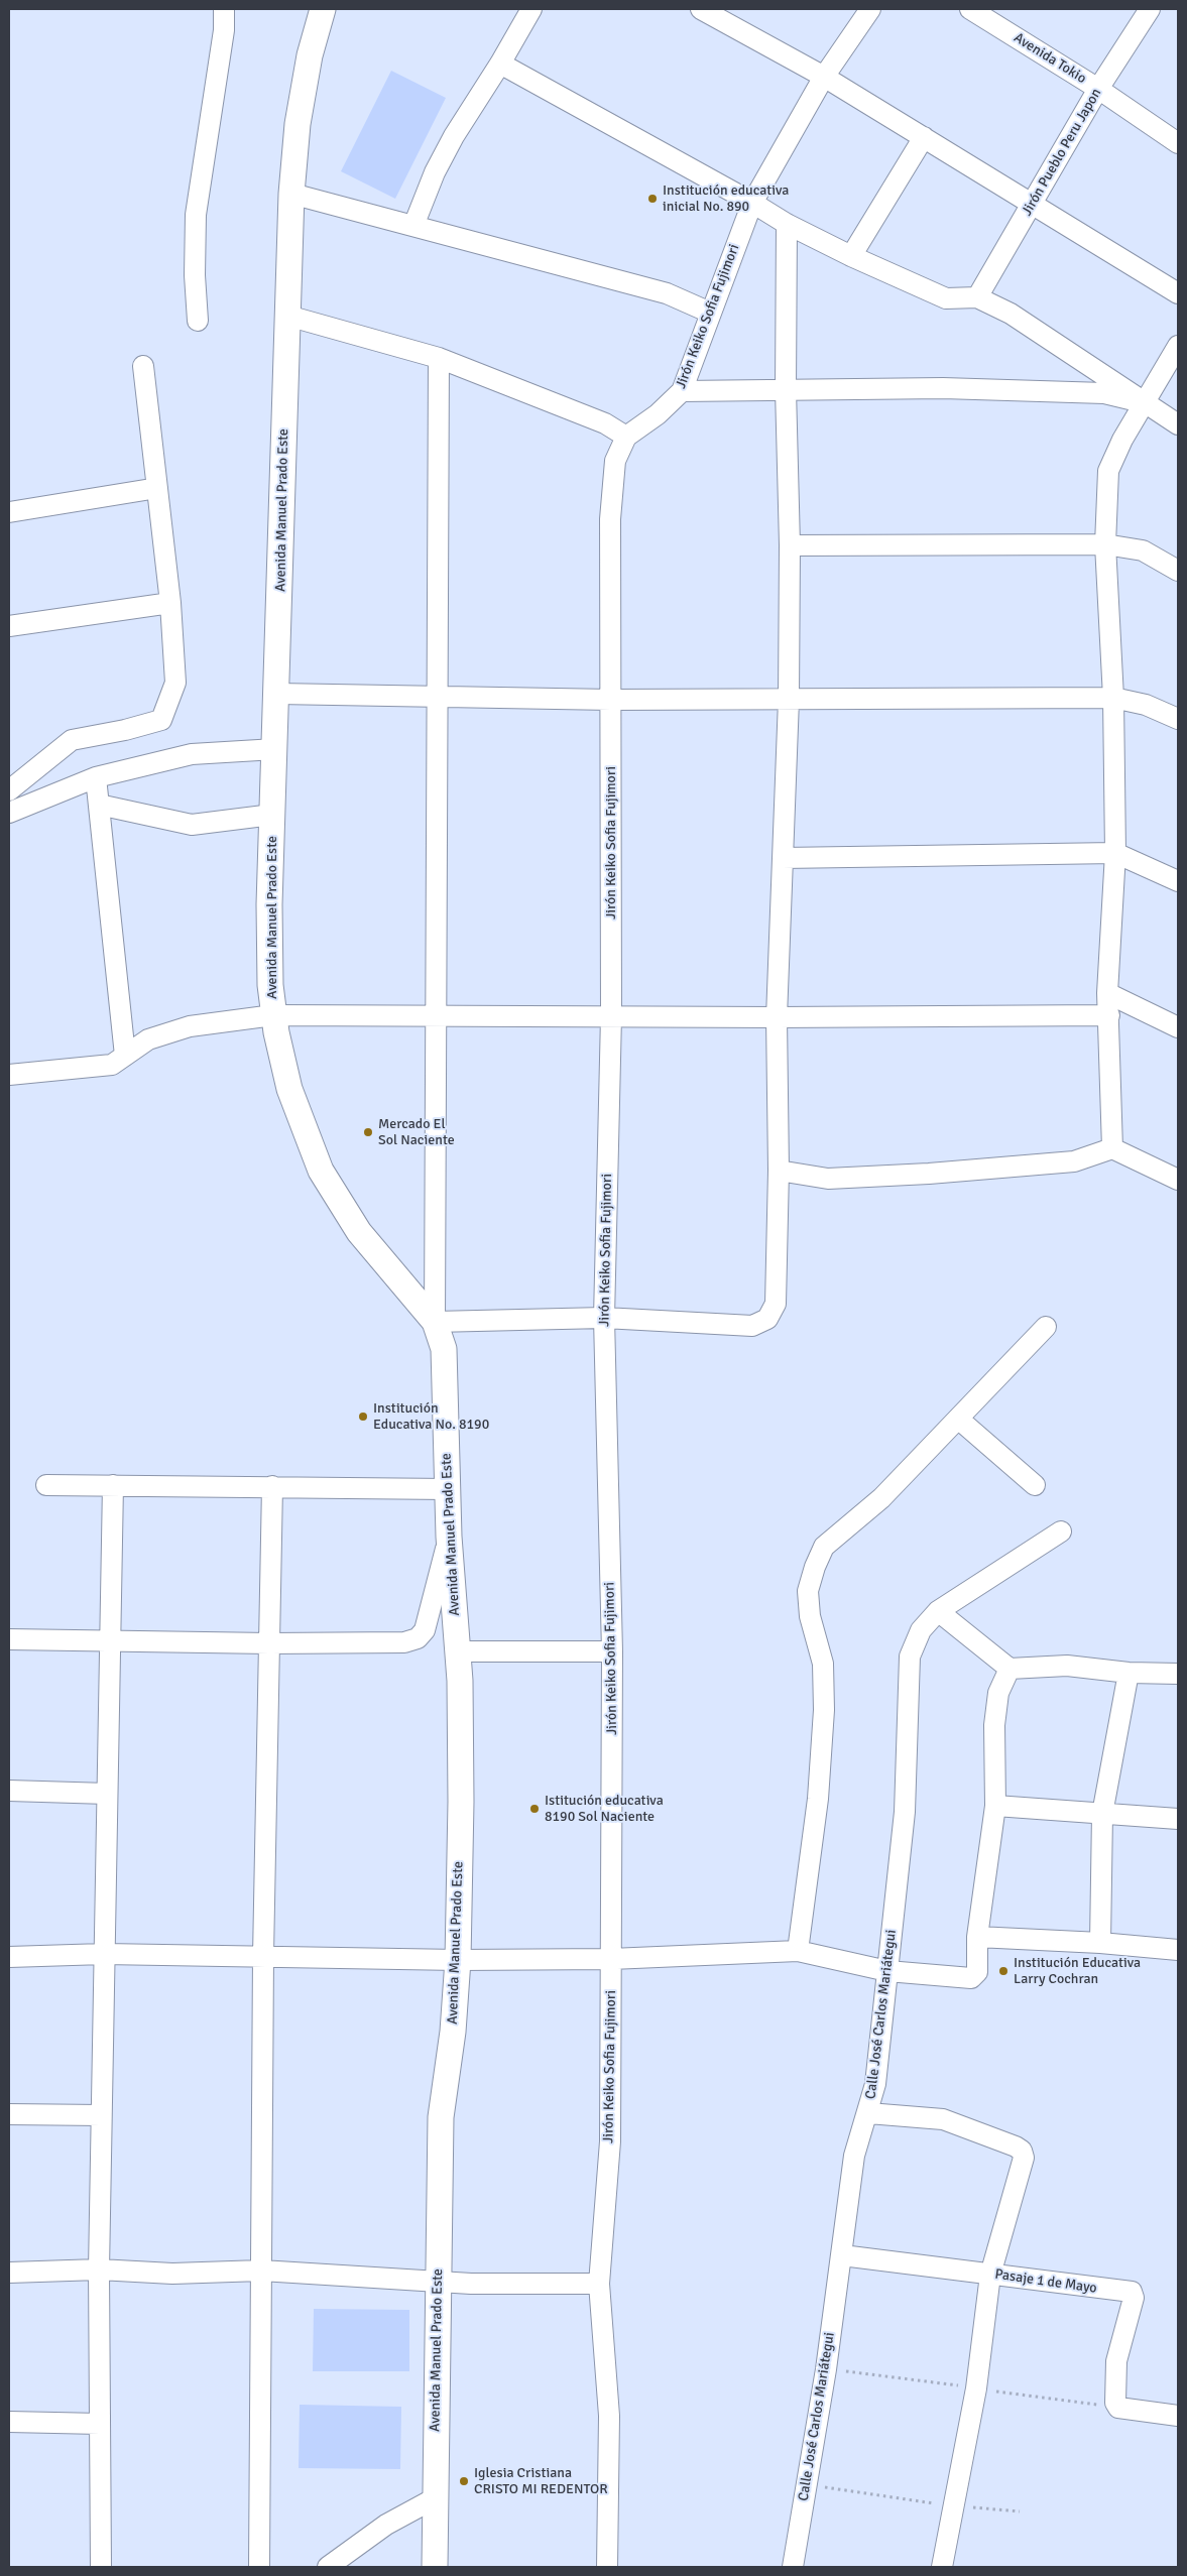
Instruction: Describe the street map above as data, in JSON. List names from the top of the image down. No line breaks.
{"streets":{"street":["Avenida Tokio","Jirón Pueblo Peru Japon","Jirón Keiko Sofia Fujimori","Avenida Manuel Prado Este","Calle José Carlos Mariátegui","Pasaje 1 de Mayo"]},"crossings":[["Avenida Tokio","Jirón Pueblo Peru Japon"],["Calle José Carlos Mariátegui","Pasaje 1 de Mayo"]],"places":["Institución educativa inicial No. 890","Mercado El Sol Naciente","Institución Educativa No. 8190","Istitución educativa 8190 Sol Naciente","Institución Educativa Larry Cochran","Iglesia Cristiana CRISTO MI REDENTOR"]}
